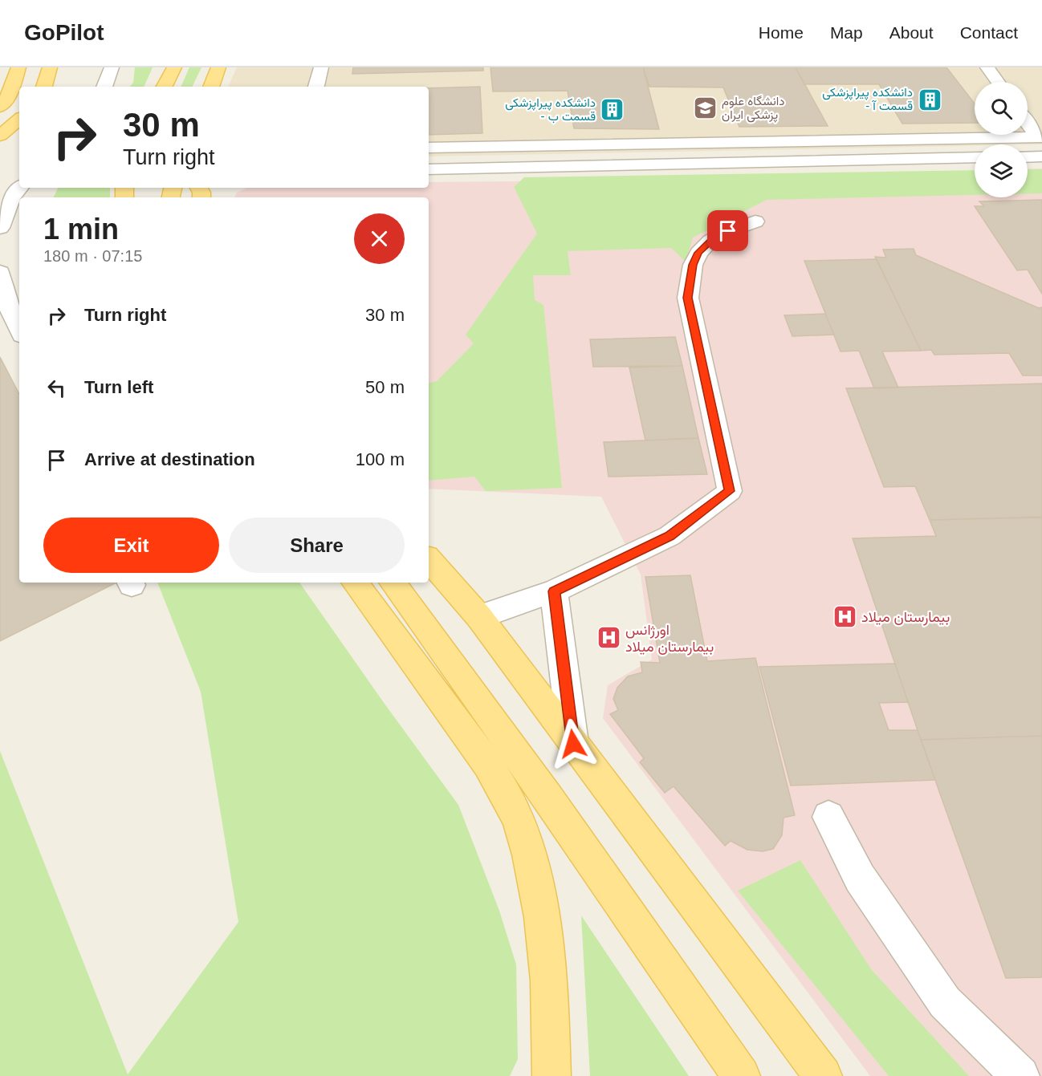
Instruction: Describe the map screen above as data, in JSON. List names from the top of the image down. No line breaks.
{"places":{"building":["دانشکده پیراپزشکی - قسمت آ","دانشکده پیراپزشکی - قسمت ب"],"school or university":["دانشگاه علوم پزشکی ایران"],"hospital":["بیمارستان میلاد","اورژانس بیمارستان میلاد"]},"page":{"header":"GoPilot","nav":["Home","Map","About","Contact"],"turn":["30 m","Turn right"],"heading":["1 min","180 m · 07:15"],"list":[{"name":"Turn right","value":"30 m"},{"name":"Turn left","value":"50 m"},{"name":"Arrive at destination","value":"100 m"}],"buttons":["Exit","Share"]}}
